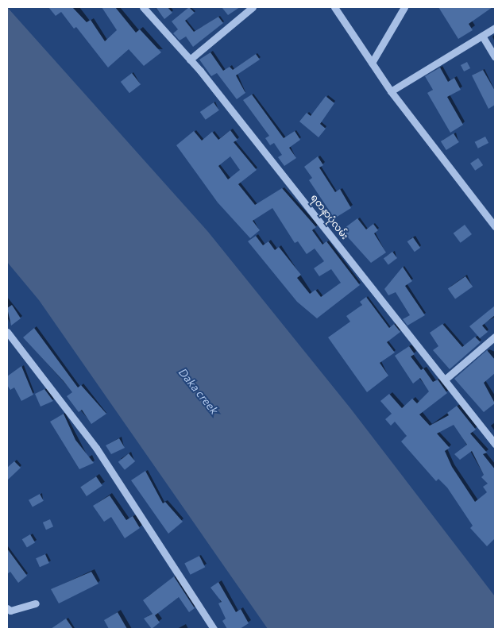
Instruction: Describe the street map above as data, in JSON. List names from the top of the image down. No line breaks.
{"streets":{"street":["ရတနာပုံလမ်း"]},"water":["Daka creek"]}
